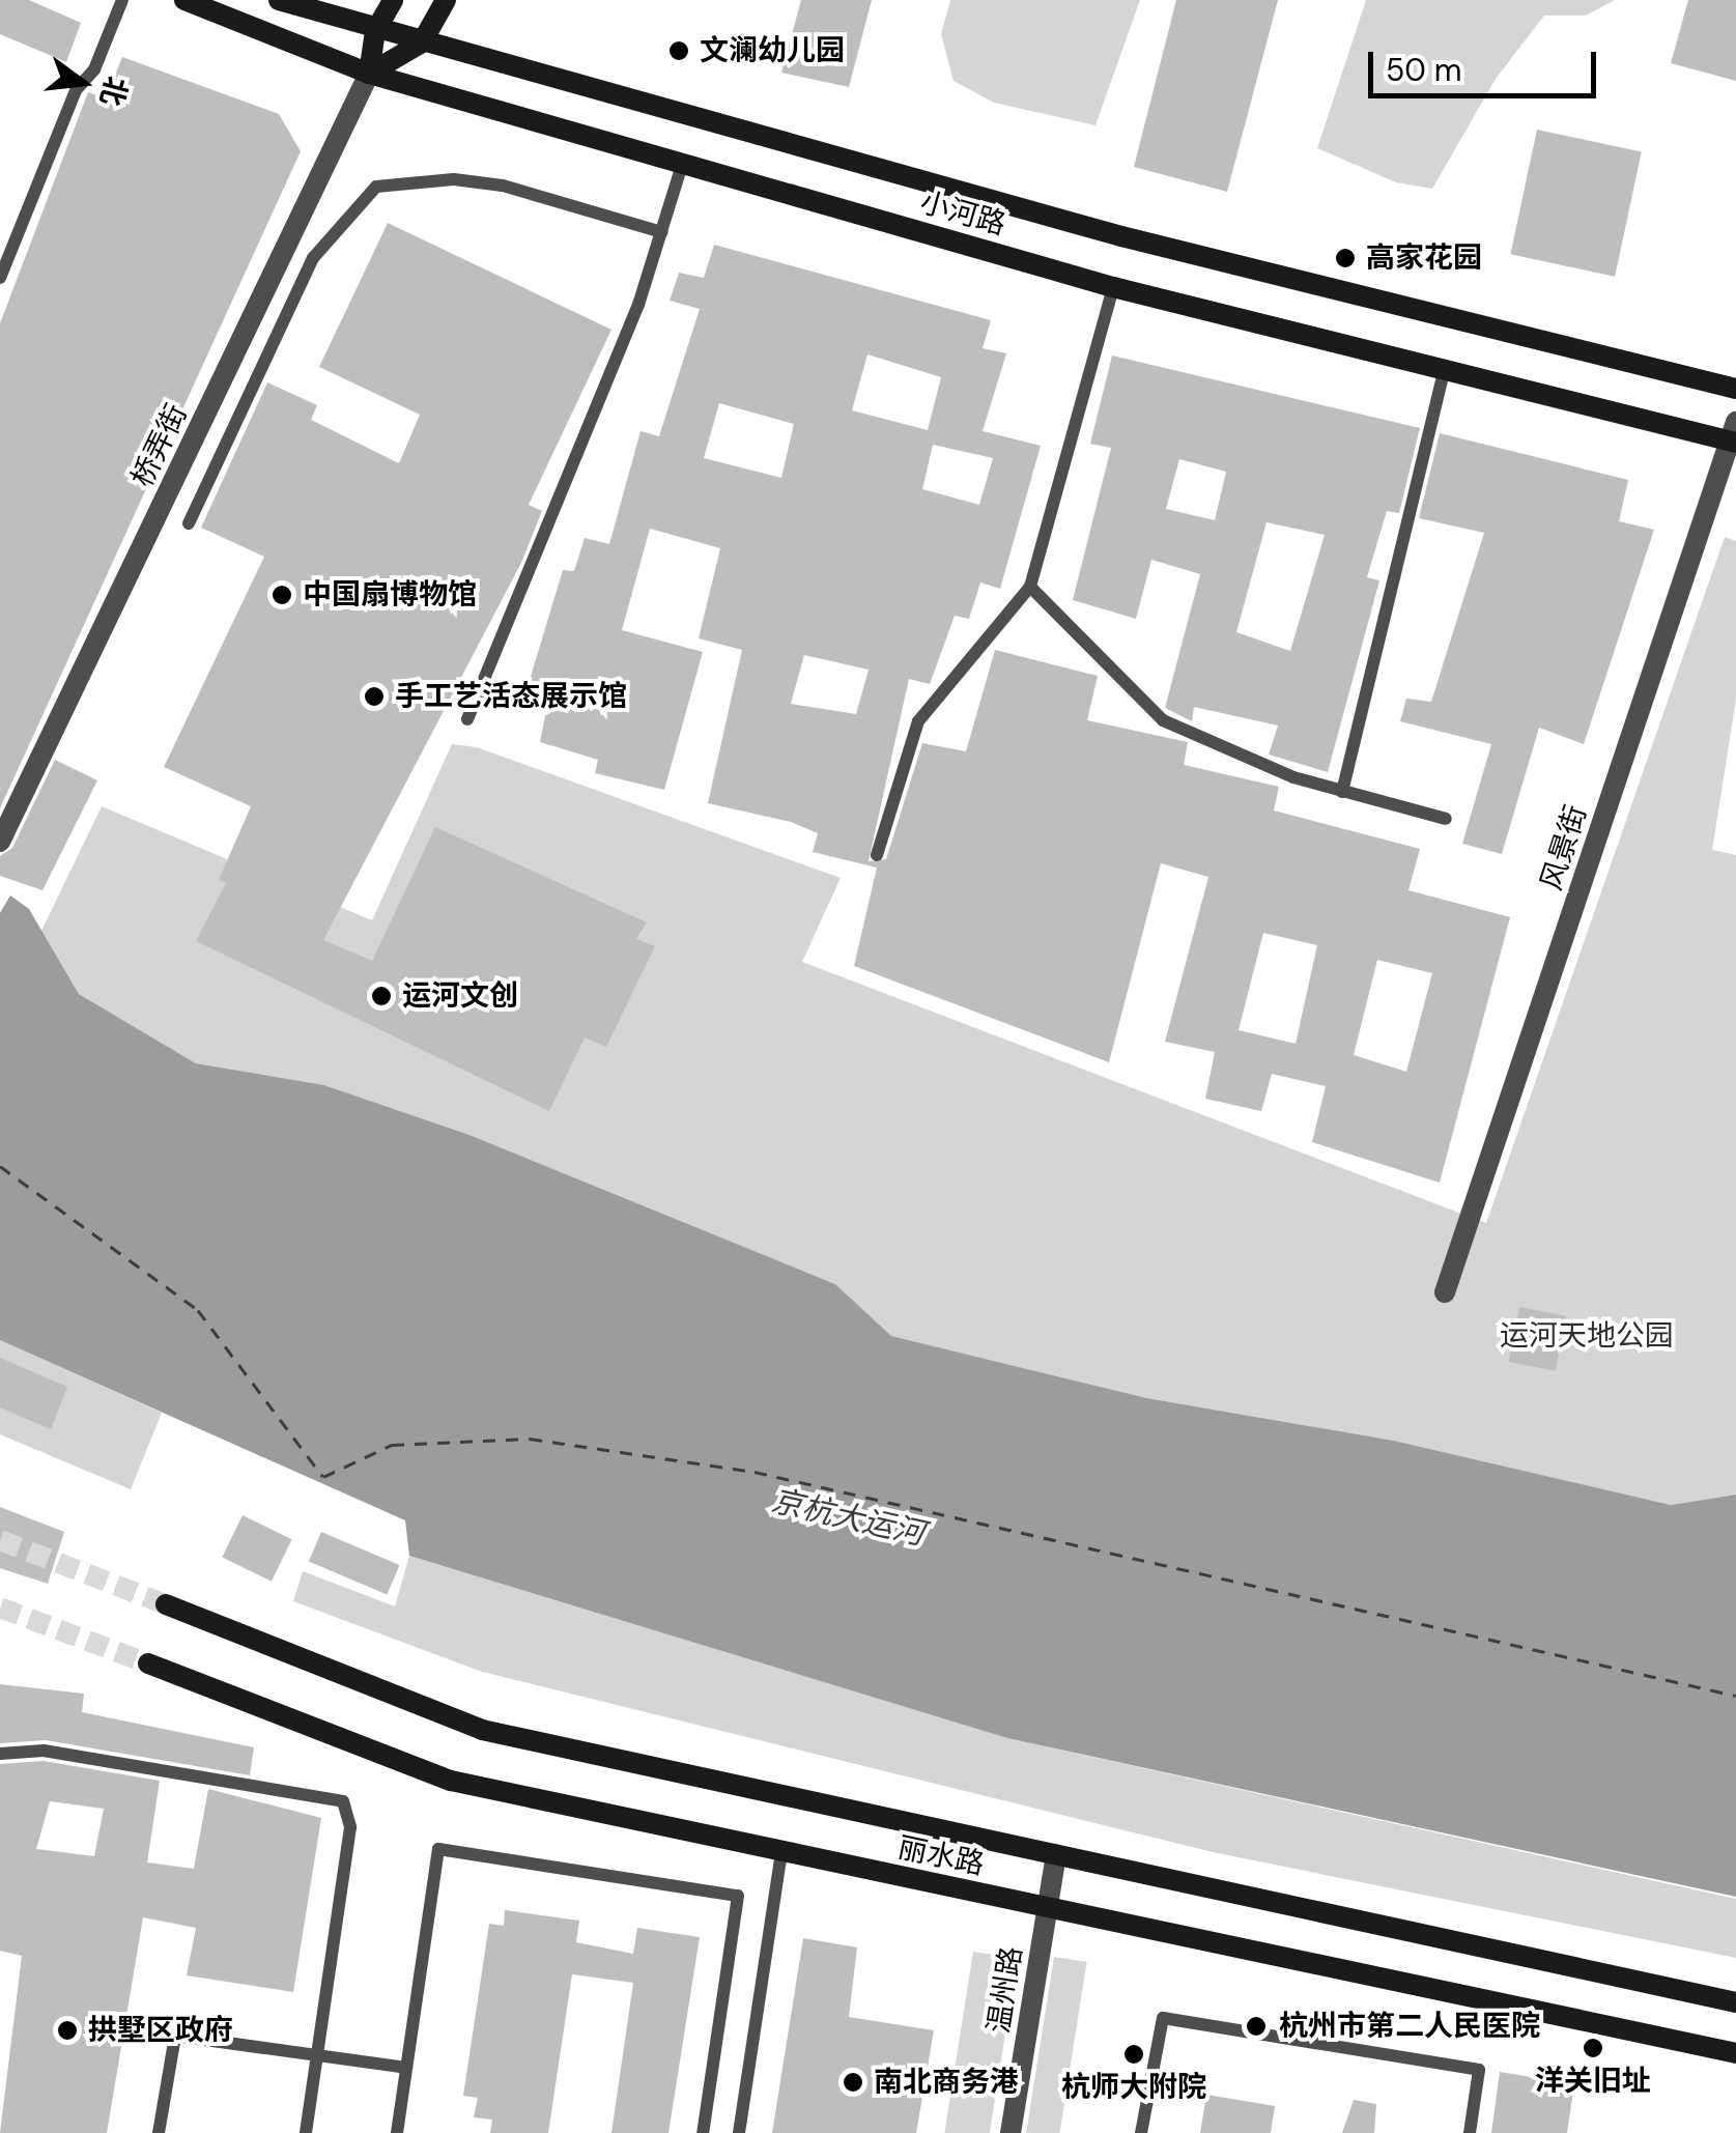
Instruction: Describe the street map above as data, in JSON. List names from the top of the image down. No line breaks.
{"streets":{"main road":["小河路","桥弄街","丽水路"],"street":["风景街","温州路"]},"crossings":[["小河路","桥弄街"],["小河路","风景街"],["丽水路","温州路"]],"water":["京杭大运河"],"parks":["运河天地公园"],"places":["文澜幼儿园","高家花园","中国扇博物馆","手工艺活态展示馆","运河文创","杭州市第二人民医院","拱墅区政府","洋关旧址","杭师大附院","南北商务港"],"scale_bar":"50 m","north":"right"}
